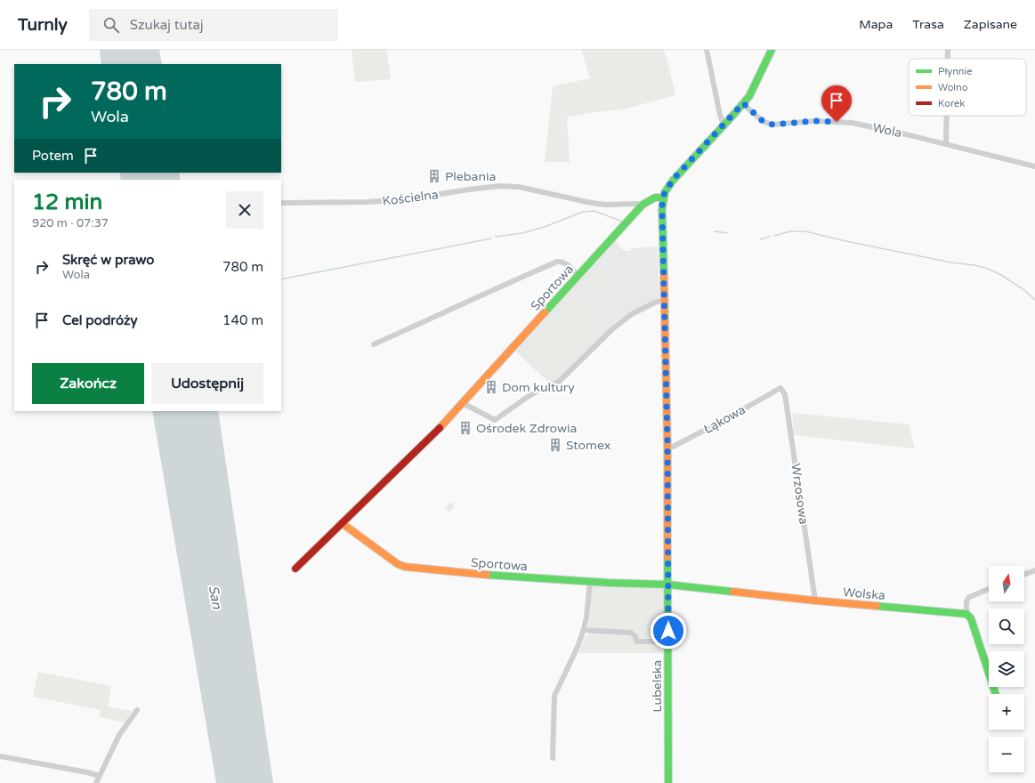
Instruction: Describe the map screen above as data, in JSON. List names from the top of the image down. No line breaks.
{"streets":{"street":["Wola","Kościelna","Sportowa","Łąkowa","Wrzosowa","Wolska","Lubelska"]},"crossings":[["Wola","Lubelska"],["Kościelna","Sportowa"],["Sportowa","Wolska"],["Sportowa","Lubelska"],["Łąkowa","Wrzosowa"],["Łąkowa","Lubelska"],["Wrzosowa","Wolska"],["Wolska","Lubelska"]],"water":["San"],"places":{"building":["Plebania","Dom kultury","Ośrodek Zdrowia","Stomex"]},"legend":["Płynnie","Wolno","Korek"],"north":"top","page":{"header":"Turnly","search":"Szukaj tutaj","nav":["Mapa","Trasa","Zapisane"],"turn":["780 m","Wola"],"then":"Potem","heading":["12 min","920 m · 07:37"],"list":[{"name":"Skręć w prawo","note":"Wola","value":"780 m"},{"name":"Cel podróży","value":"140 m"}],"buttons":["Zakończ","Udostępnij"],"map_buttons":["+","−"]}}
